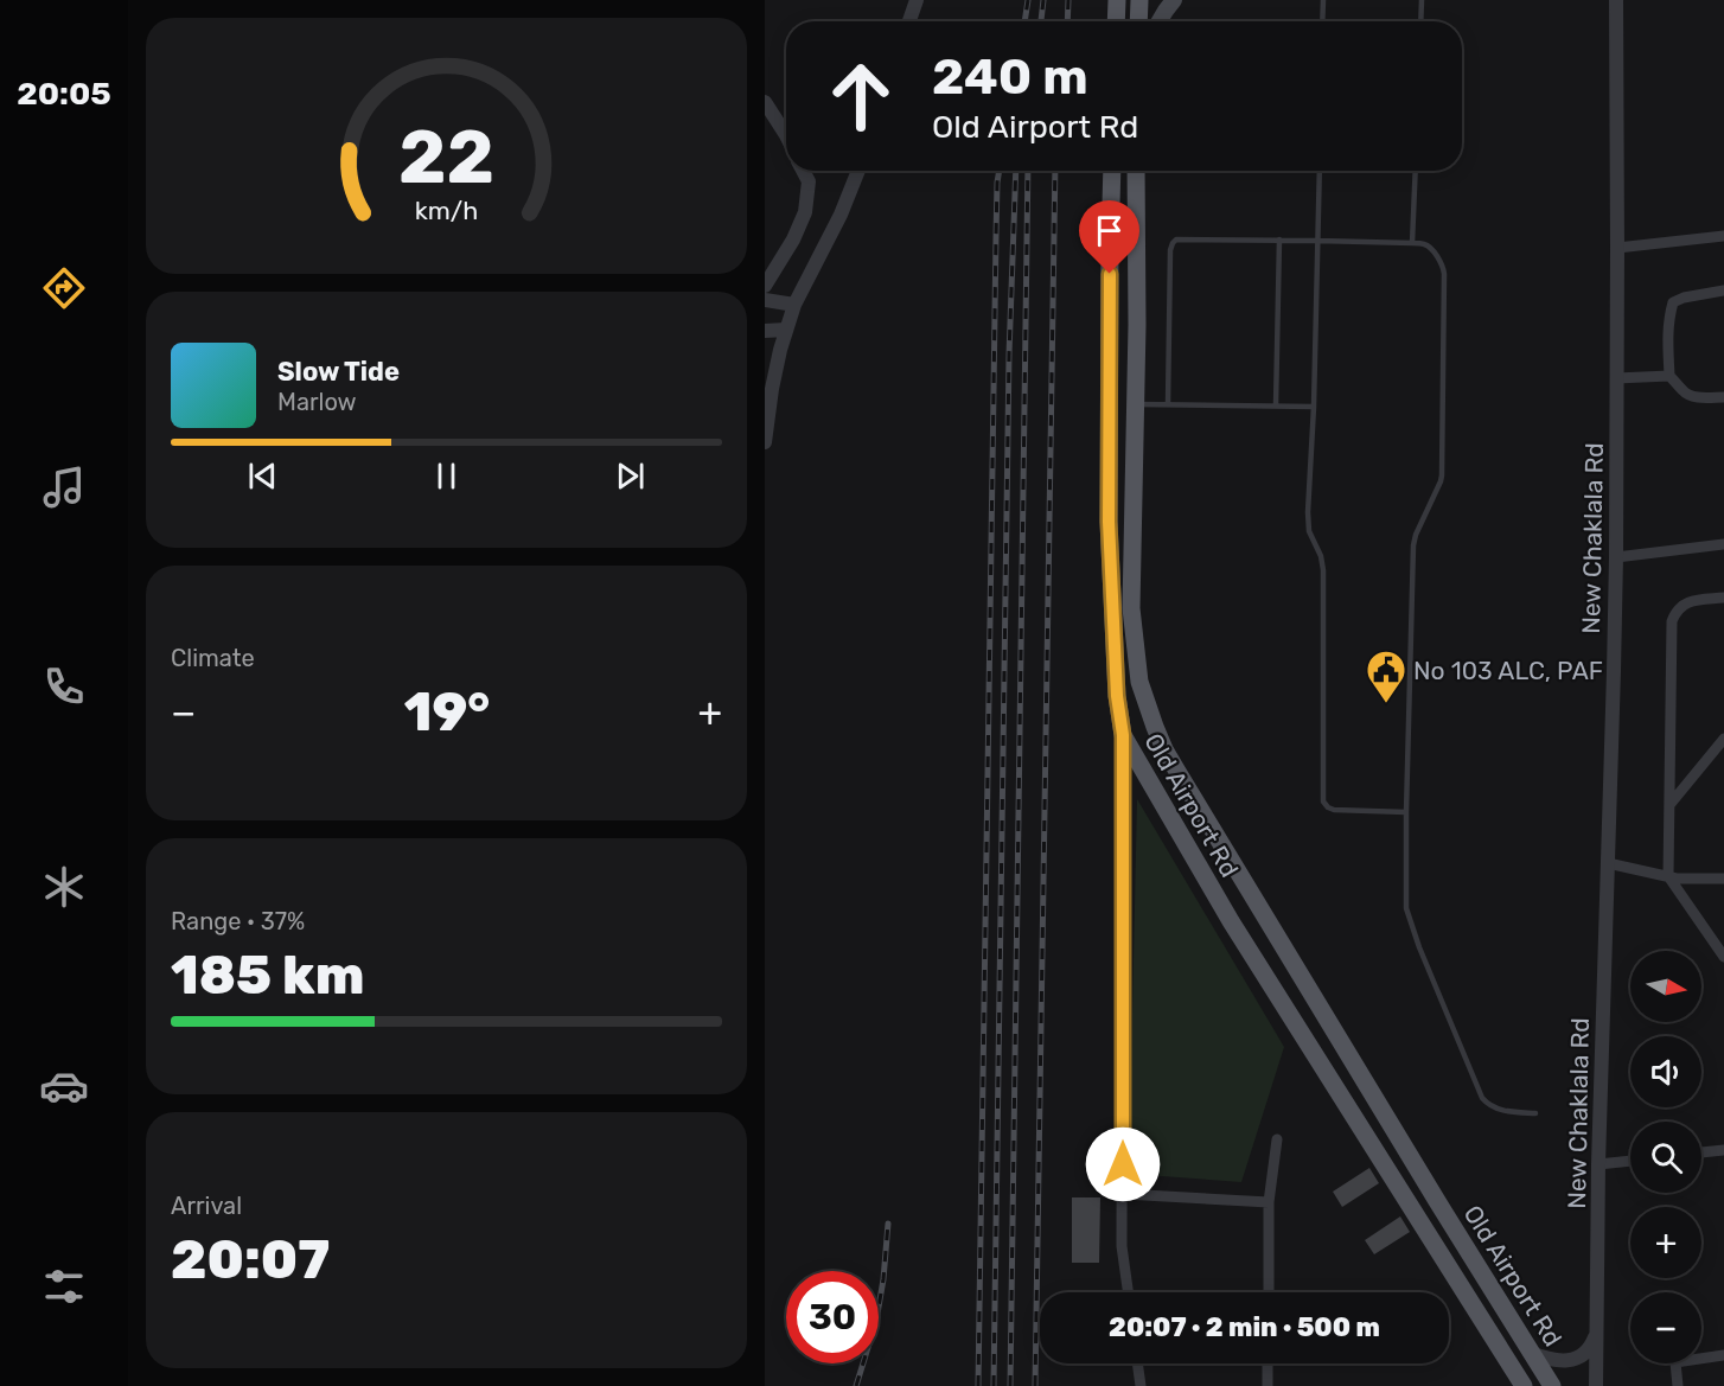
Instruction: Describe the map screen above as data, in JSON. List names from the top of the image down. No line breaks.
{"streets":{"main road":["Old Airport Rd"],"street":["New Chaklala Rd"]},"places":{"public building":["No 103 ALC, PAF"]},"north":"right","page":{"tabs":"20:05","turn":["240 m","Old Airport Rd"],"song":["Slow Tide","Marlow"],"tile":["Climate",["Range · 37%","185 km"],["Arrival","20:07"]],"heat":["−","19°","+"],"map_buttons":["+","−"],"limit":"30","trip":"20:07 · 2 min · 500 m","gauge":["22","km/h"]}}
